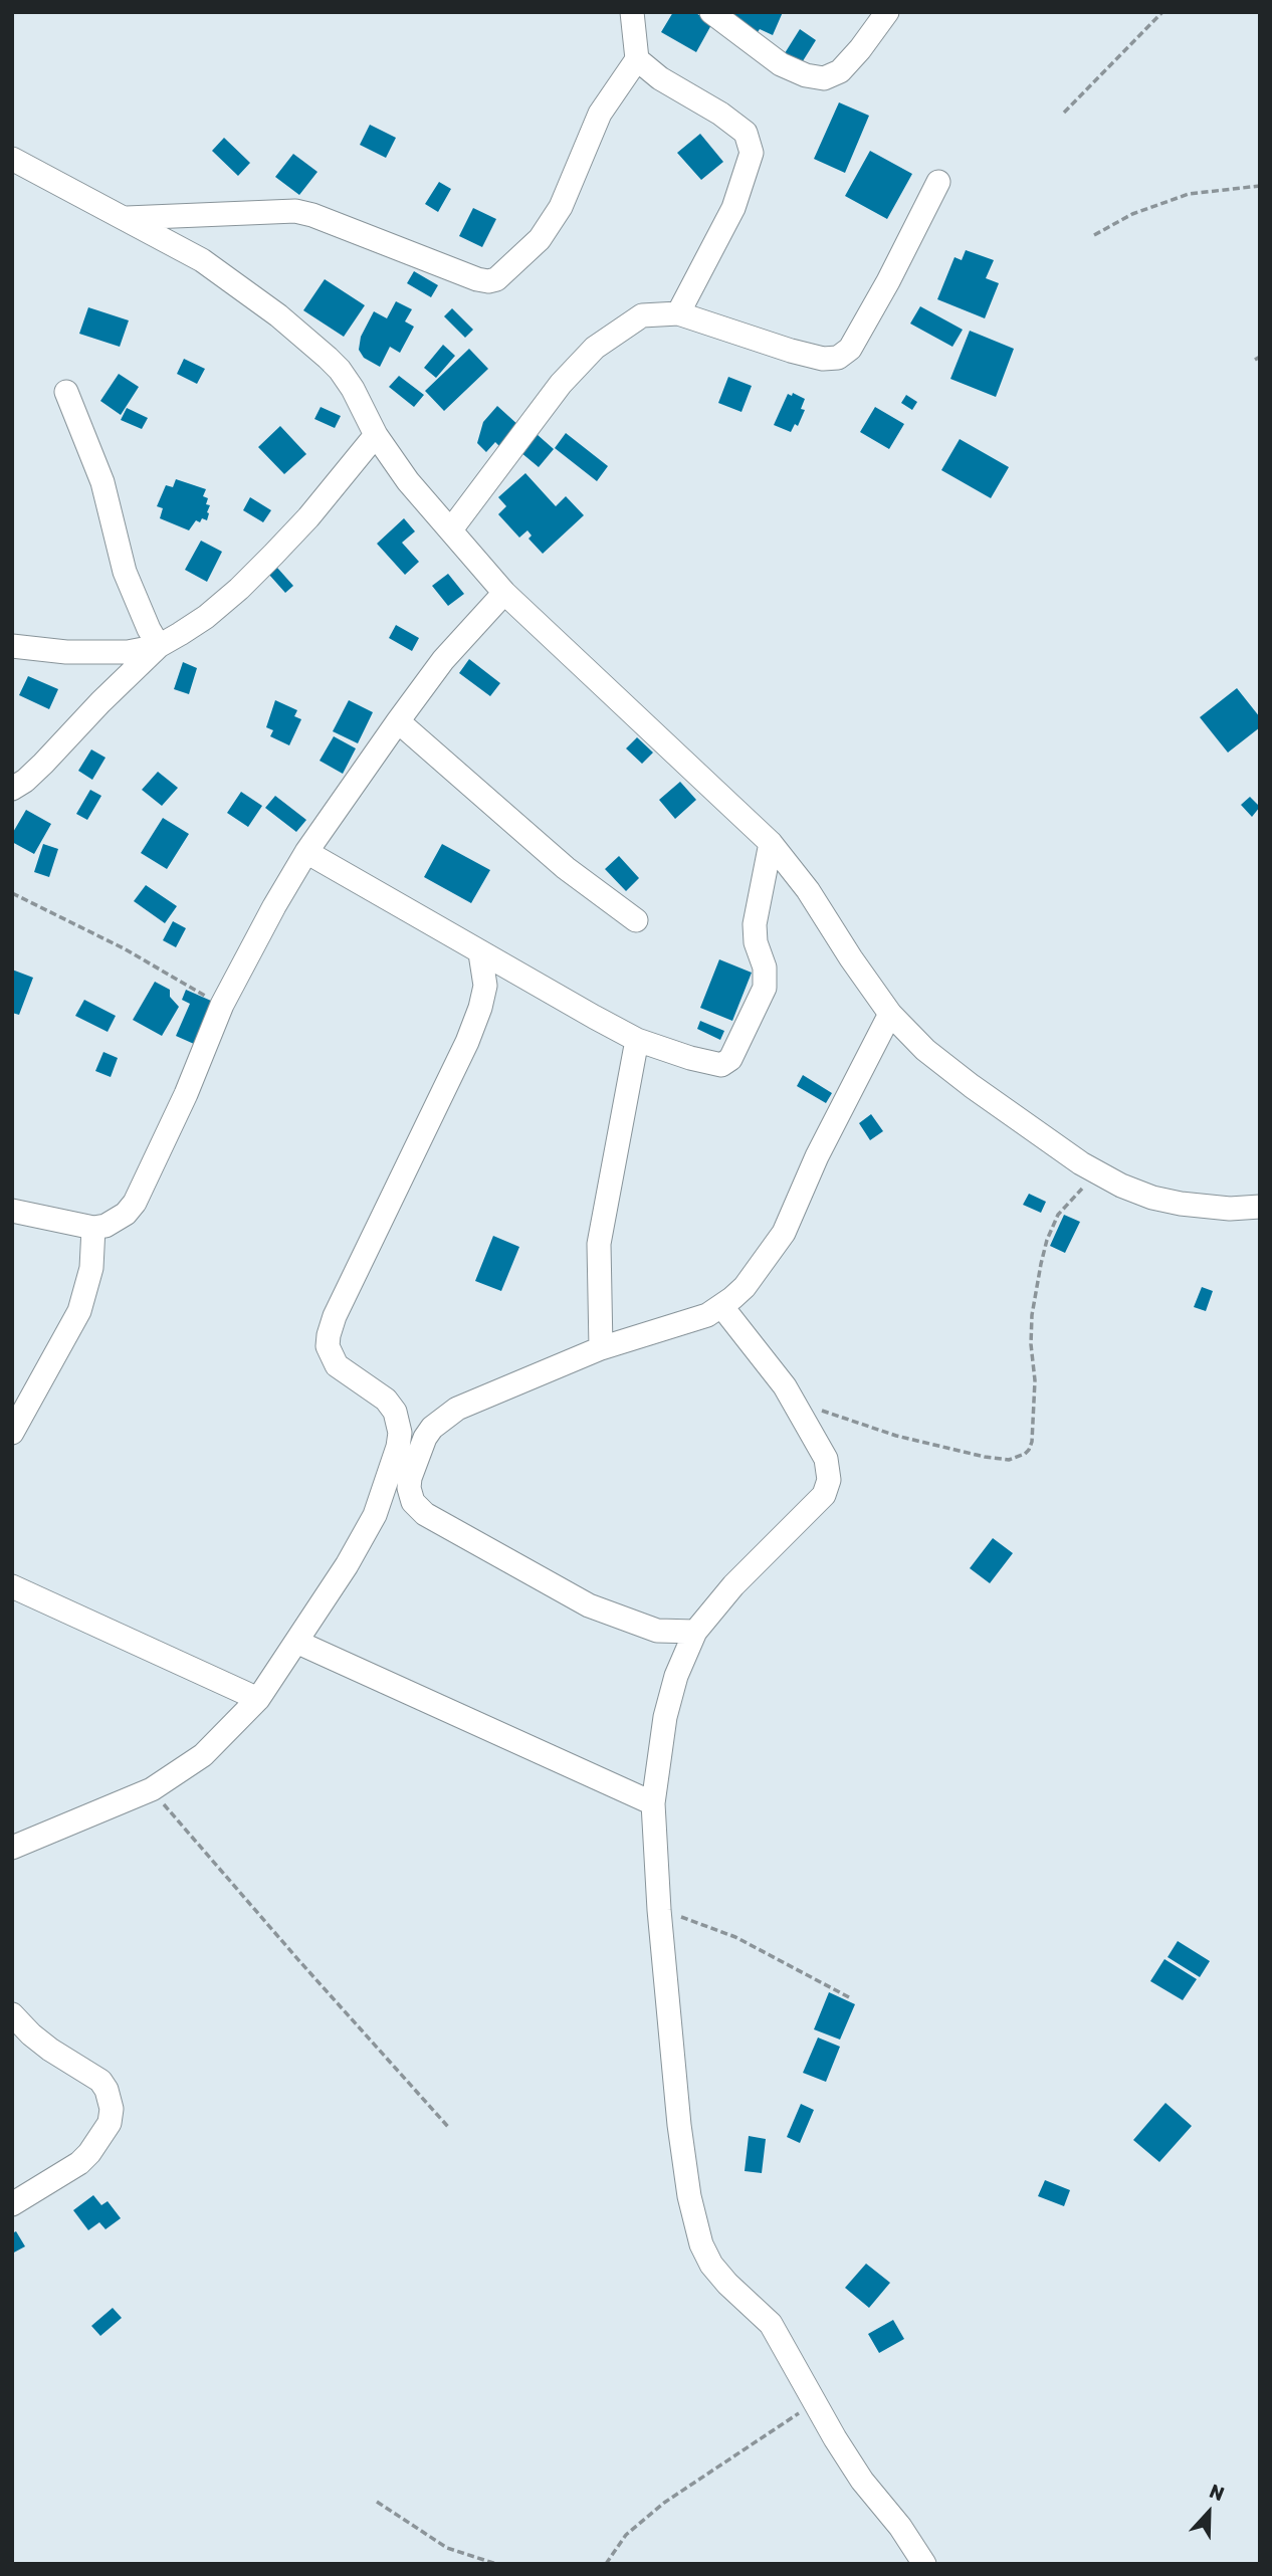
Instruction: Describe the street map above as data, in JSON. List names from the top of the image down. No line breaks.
{"north":"top"}
